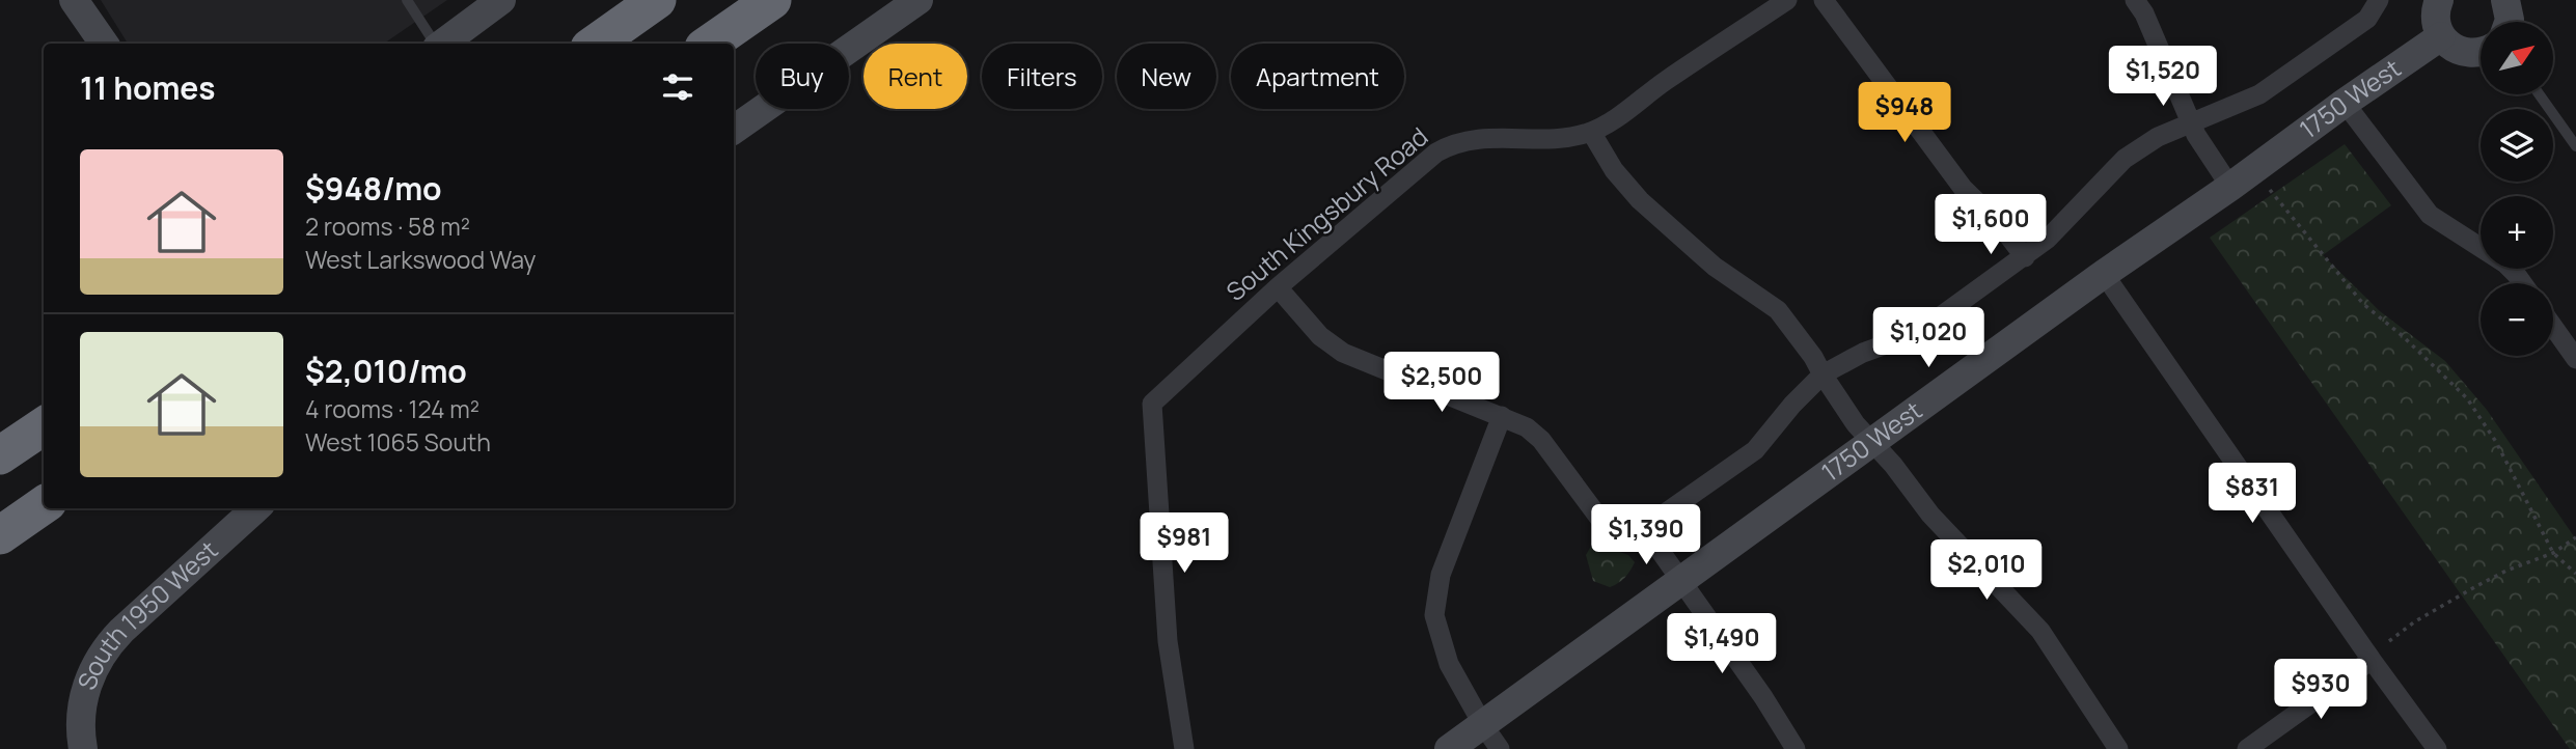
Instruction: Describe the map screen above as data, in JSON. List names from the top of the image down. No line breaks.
{"streets":{"main road":["1750 West","South 1950 West"],"street":["South Kingsbury Road"]},"north":"top right","page":{"map_buttons":["+","−"],"chip":["Buy","Rent","Filters","New","Apartment"],"heading":"11 homes","price":["$1,520","$948","$1,600","$1,020","$2,500","$831","$1,390","$981","$2,010","$1,490","$930"],"list":[{"name":"$948/mo","note":"2 rooms · 58 m² · West Larkswood Way"},{"name":"$2,010/mo","note":"4 rooms · 124 m² · West 1065 South"}]}}
